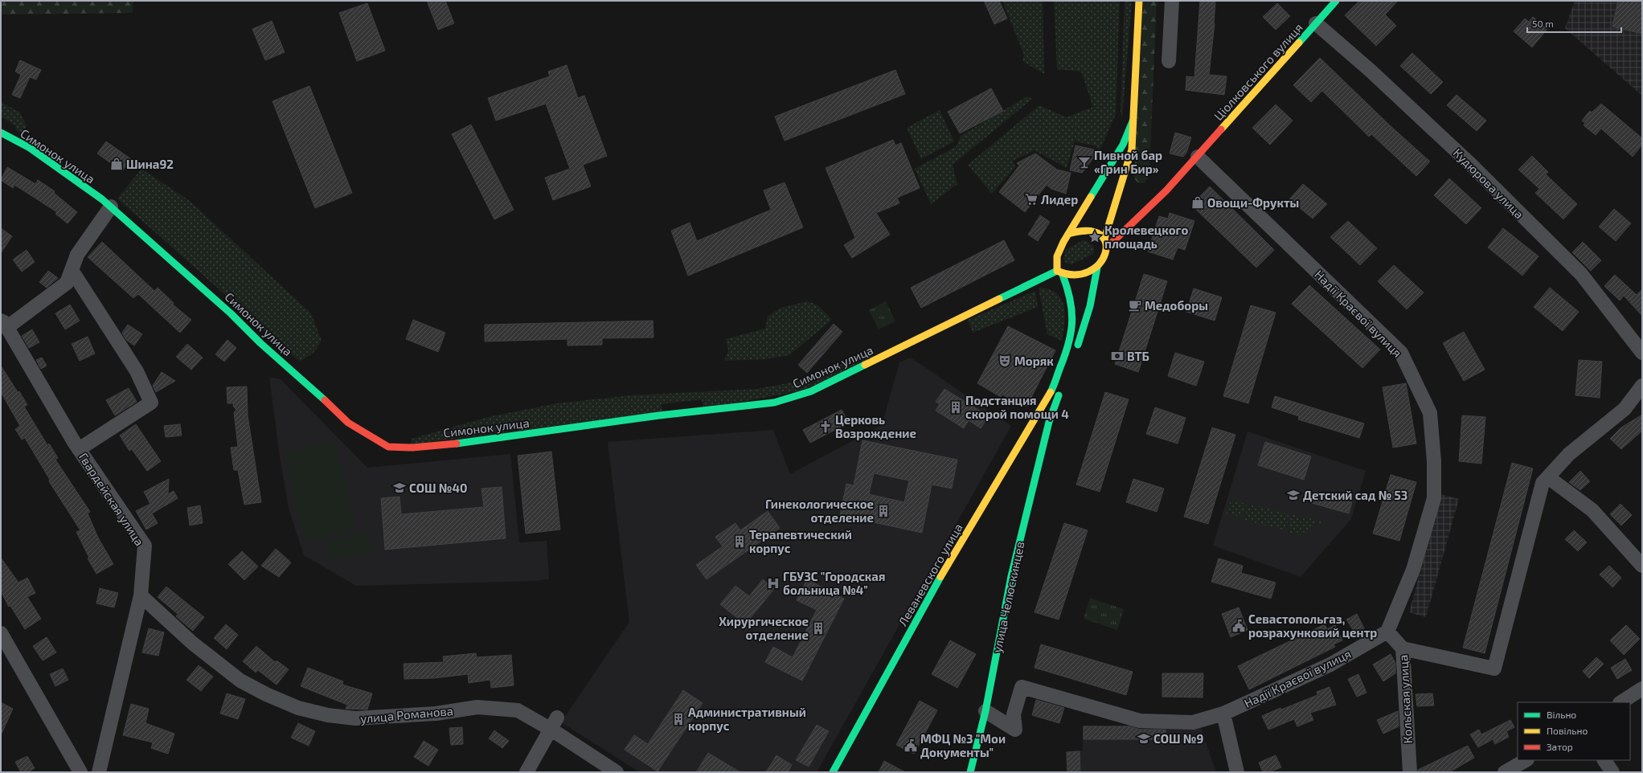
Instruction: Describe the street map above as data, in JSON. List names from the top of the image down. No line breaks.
{"streets":{"main road":["Ціолковського вулиця","Симонок улица","Леваневского улица","улица Челюскинцев"],"street":["Кудюрова улица","Надії Краєвої вулиця","Гвардейская улица","Кольская улица","улица Романова"]},"crossings":[["Ціолковського вулиця","Симонок улица"],["Ціолковського вулиця","Кудюрова улица"],["Ціолковського вулиця","Надії Краєвої вулиця"],["Ціолковського вулиця","Леваневского улица"],["Симонок улица","Леваневского улица"],["Надії Краєвої вулиця","улица Челюскинцев"],["Надії Краєвої вулиця","Кольская улица"],["Гвардейская улица","улица Романова"]],"places":{"bar":["Пивной бар «Грин Бир»"],"shop":["Шина92","Овощи-Фрукты"],"supermarket":["Лидер"],"place":["Кролевецкого площадь"],"cafe":["Медоборы"],"bank":["ВТБ"],"theatre":["Моряк"],"building":["Подстанция скорой помощи 4","Гинекологическое отделение","Терапевтический корпус","Хирургическое отделение","Административный корпус"],"church":["Церковь Возрождение"],"school or university":["СОШ №40","Детский сад № 53","СОШ №9"],"hospital":["ГБУЗС \"Городская больница №4\""],"public building":["Севастопольгаз, розрахунковий центр","МФЦ №3 \"Мои Документы\""]},"legend":["Вільно","Повільно","Затор"],"scale_bar":"50 m"}
